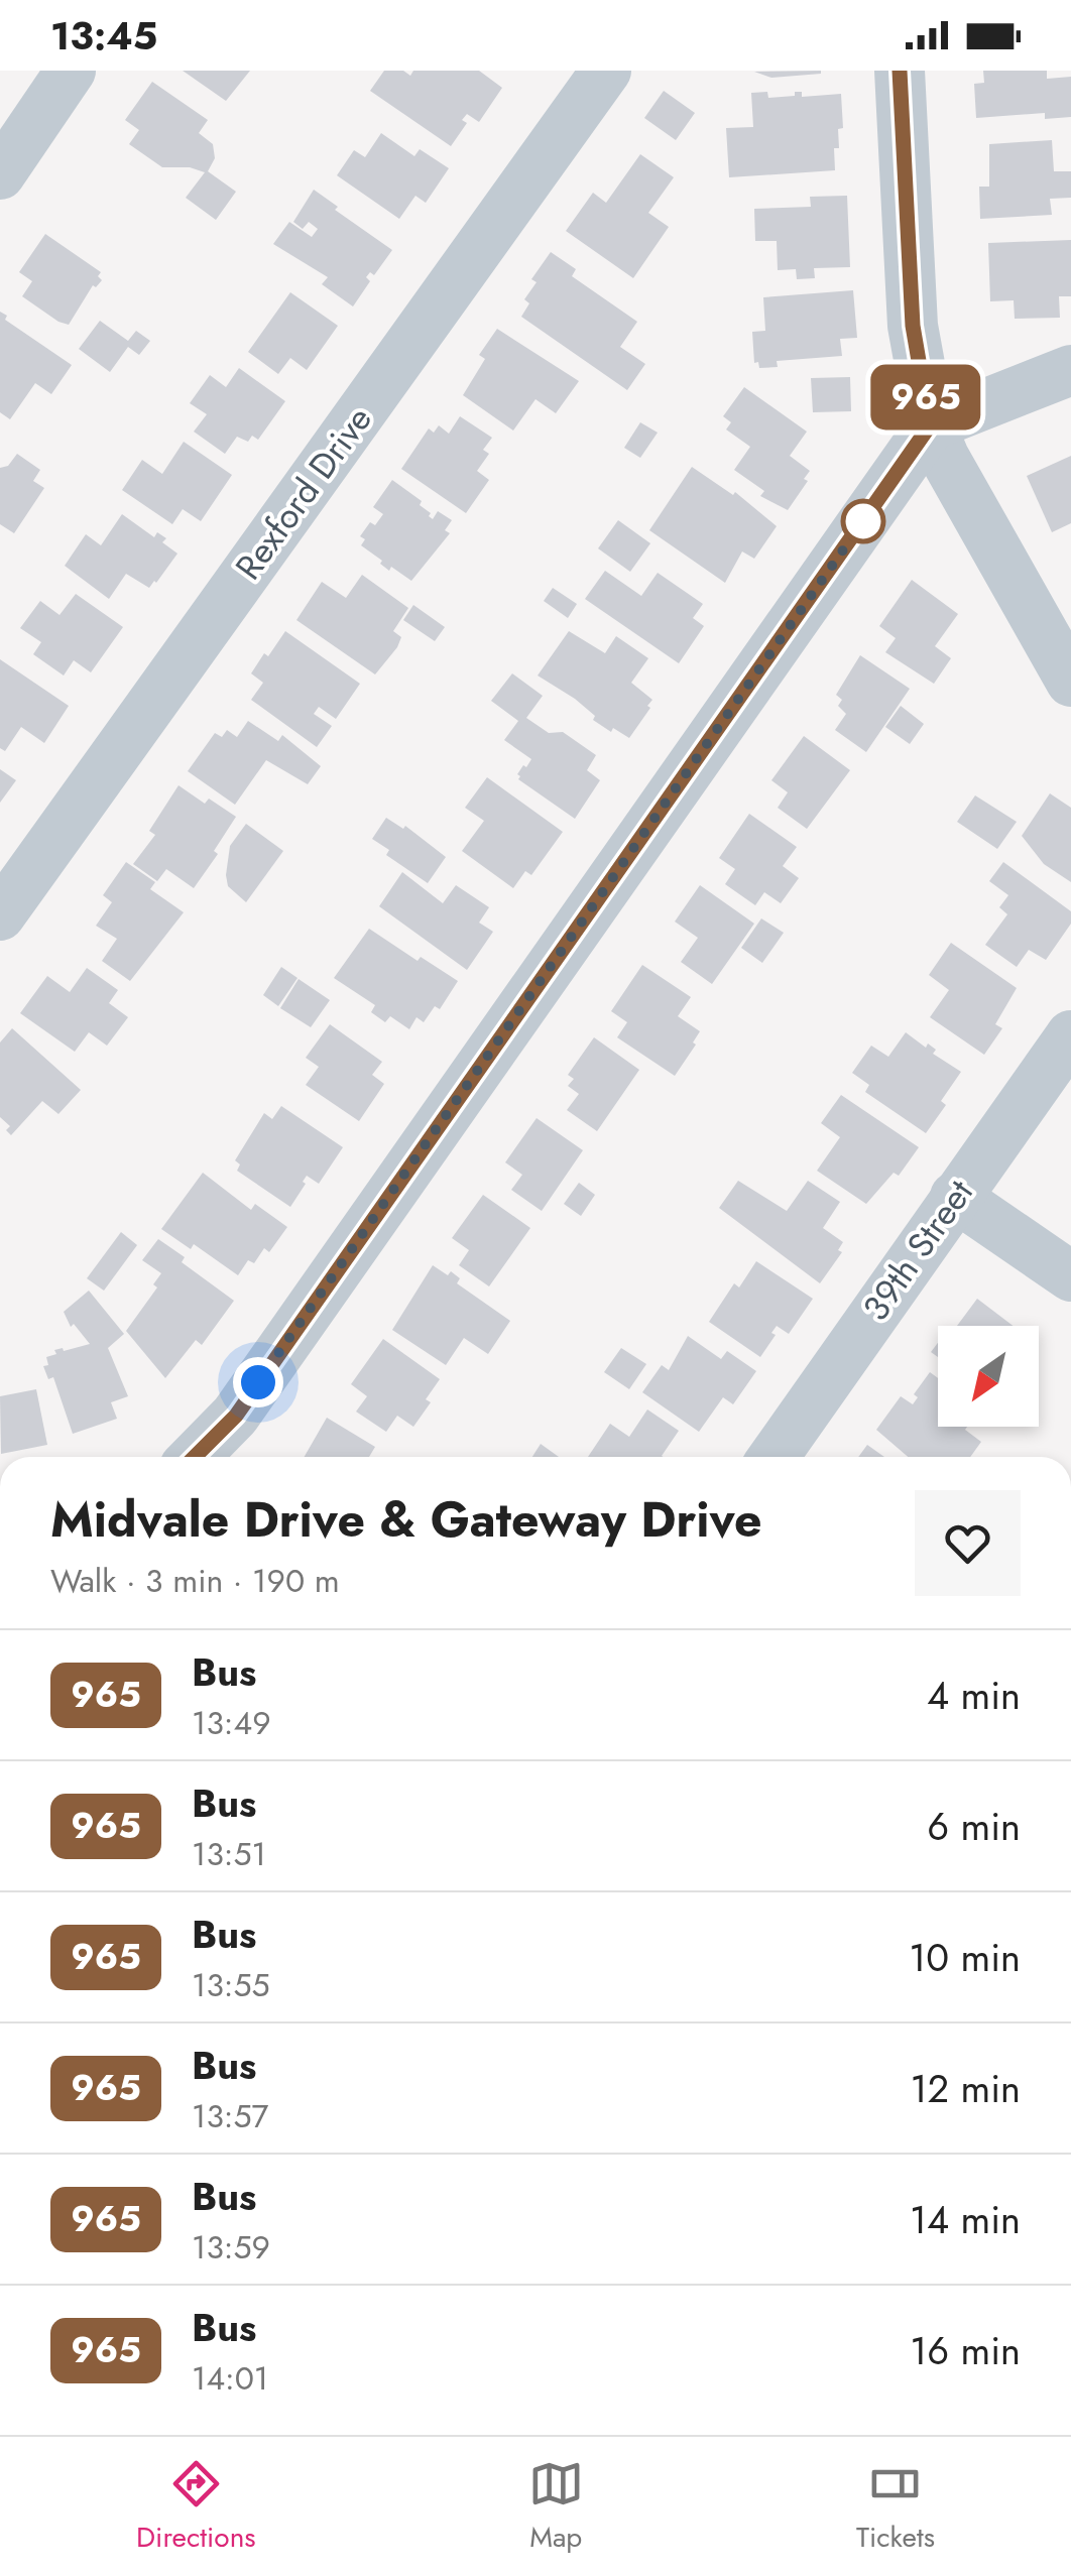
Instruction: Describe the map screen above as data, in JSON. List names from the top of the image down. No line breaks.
{"streets":{"street":["Rexford Drive","39th Street"]},"lines":["bus line 965"],"north":"bottom left","page":{"status":"13:45","on_map":"965","heading":["Midvale Drive & Gateway Drive","Walk · 3 min · 190 m"],"list":[{"mark":"965","name":"Bus","note":"13:49","value":"4 min"},{"mark":"965","name":"Bus","note":"13:51","value":"6 min"},{"mark":"965","name":"Bus","note":"13:55","value":"10 min"},{"mark":"965","name":"Bus","note":"13:57","value":"12 min"},{"mark":"965","name":"Bus","note":"13:59","value":"14 min"},{"mark":"965","name":"Bus","note":"14:01","value":"16 min"}],"tabs":["Directions","Map","Tickets"]}}
